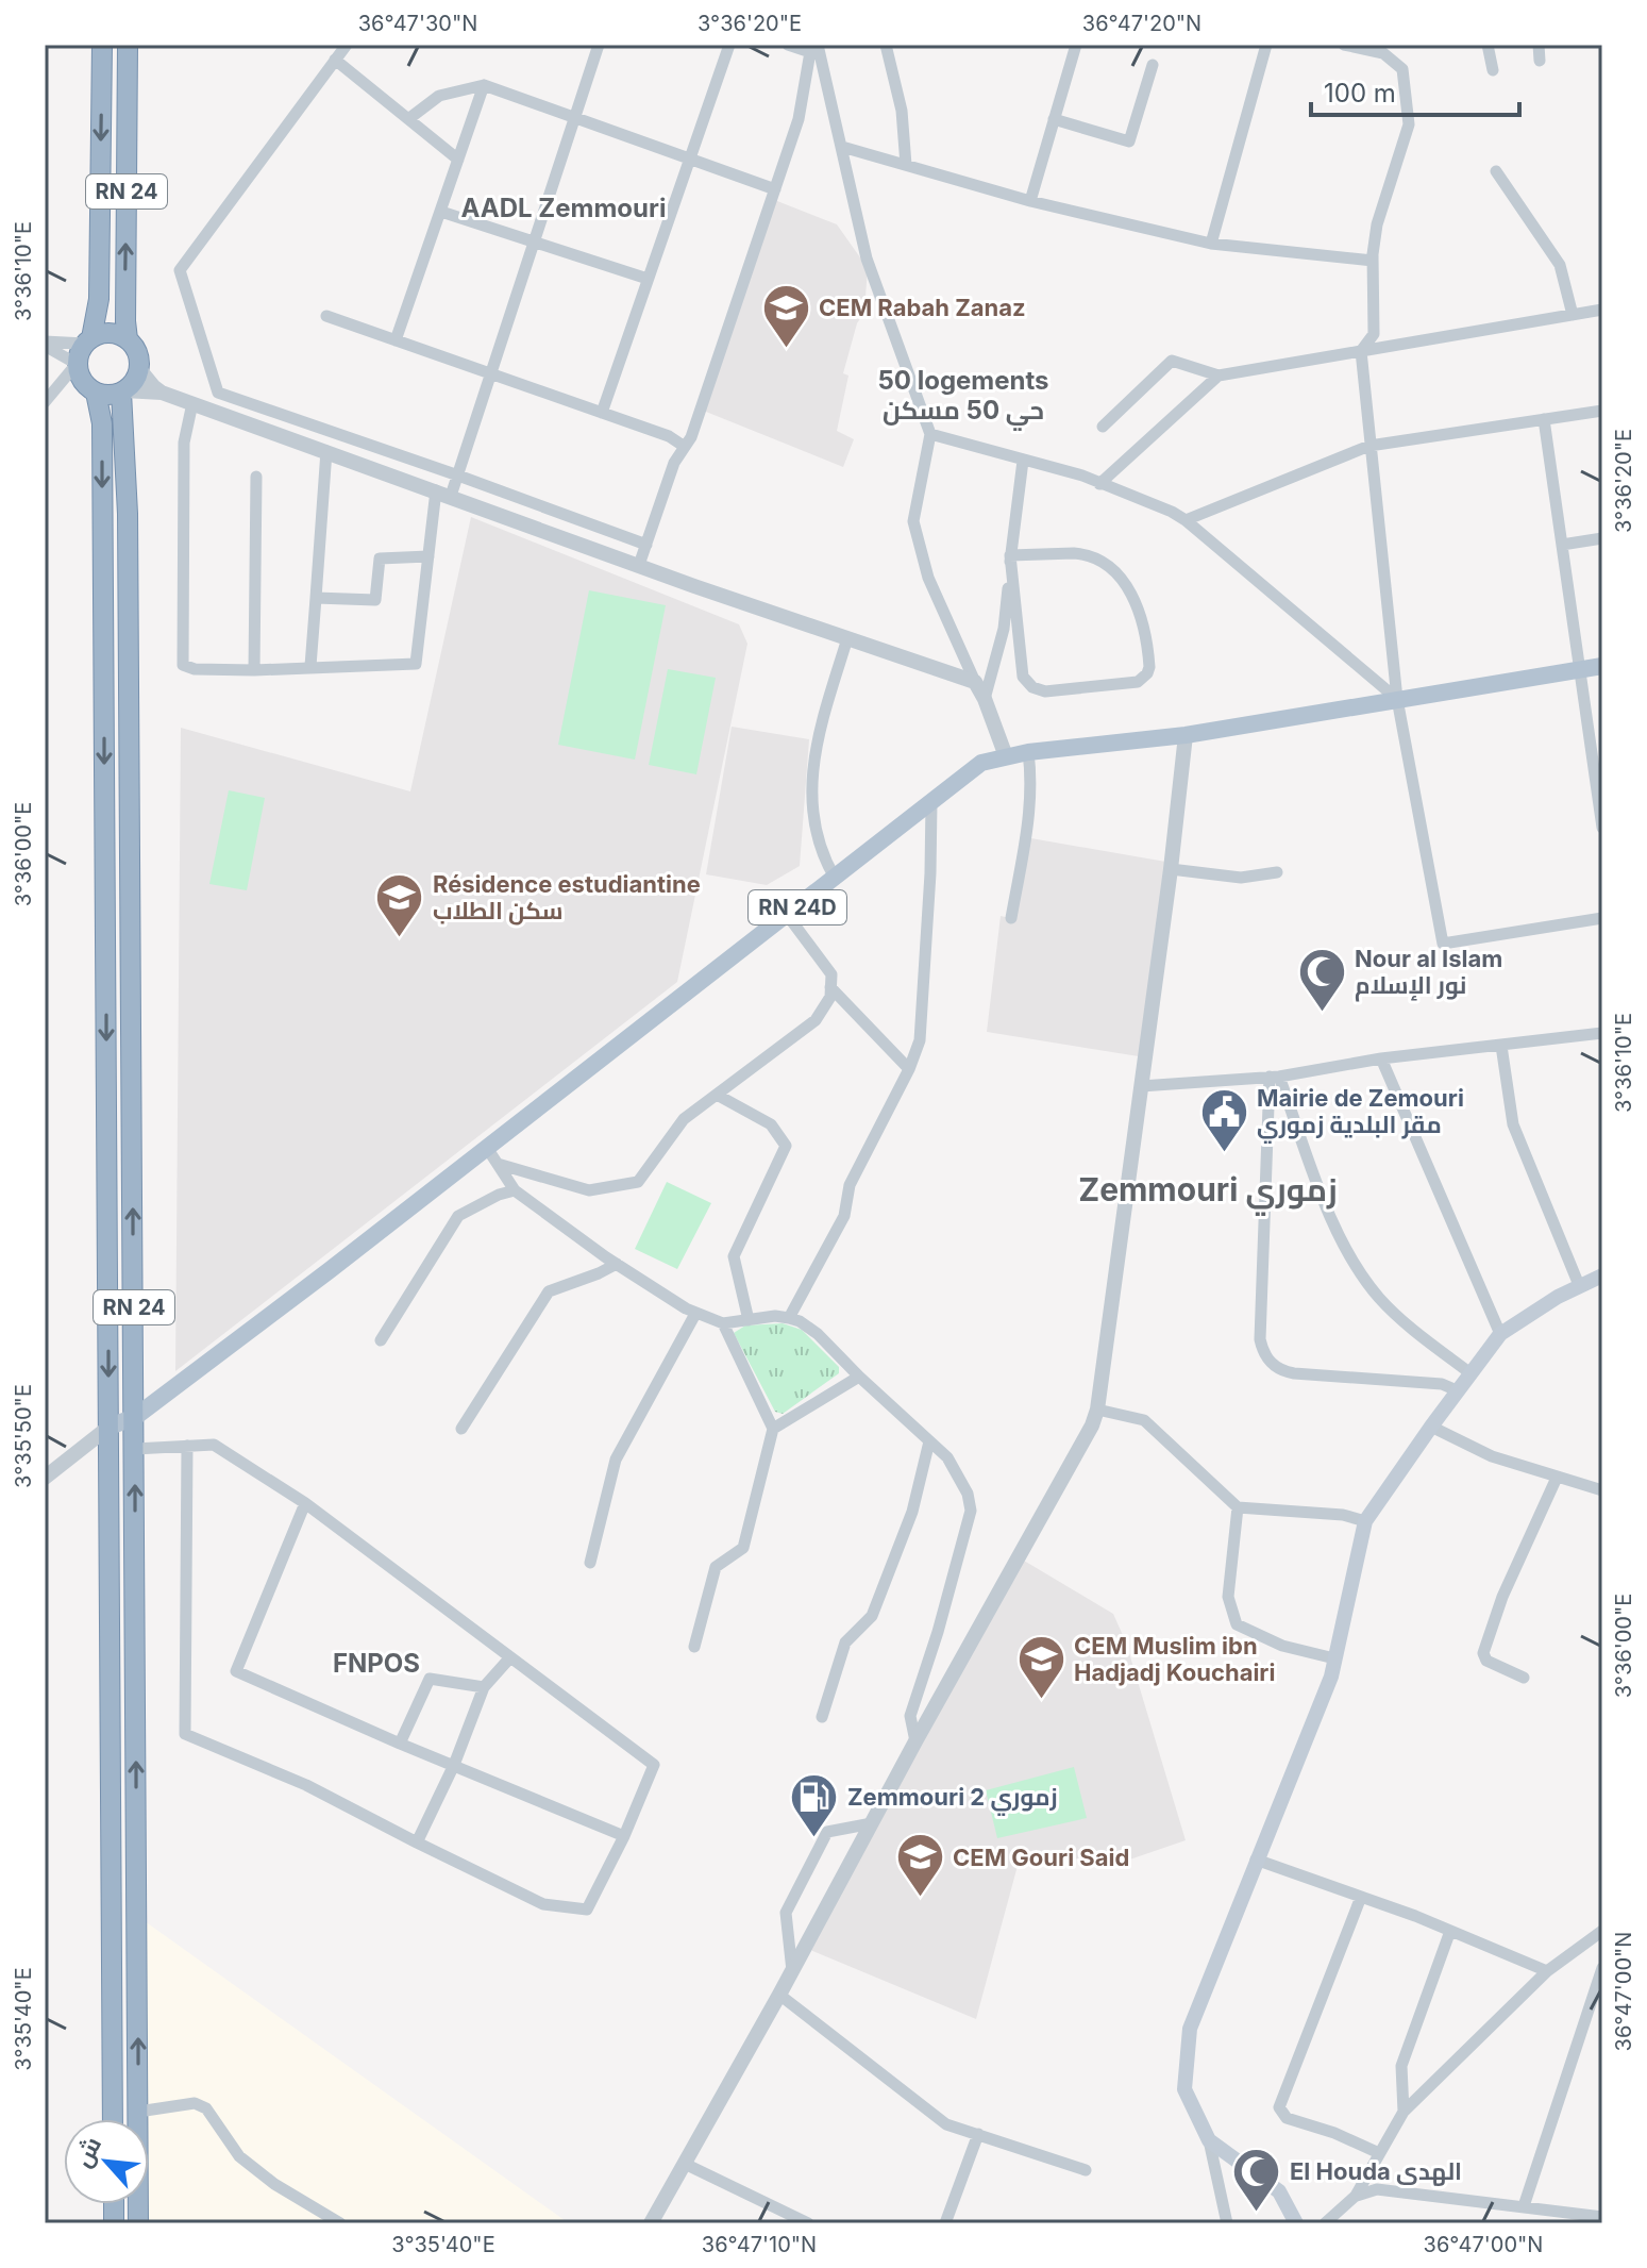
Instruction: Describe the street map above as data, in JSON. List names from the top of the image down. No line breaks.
{"streets":{"highway":["RN 24"],"main road":["RN 24D"]},"crossings":[["RN 24","RN 24D"]],"districts":["AADL Zemmouri","50 logements حي 50 مسكن","Zemmouri زموري","FNPOS"],"places":{"school or university":["CEM Rabah Zanaz","Résidence estudiantine سكن الطلاب","CEM Muslim ibn Hadjadj Kouchairi","CEM Gouri Said"],"mosque":["Nour al Islam نور الإسلام","El Houda الهدى"],"public building":["Mairie de Zemouri مقر البلدية زموري"],"fuel station":["Zemmouri 2 زموري"]},"scale_bar":"100 m","north":"top left","coordinates":["36°47'30\"N","3°36'20\"E","36°47'20\"N","3°36'10\"E","3°36'00\"E","3°35'50\"E","36°47'00\"N","3°35'40\"E","36°47'10\"N"]}
